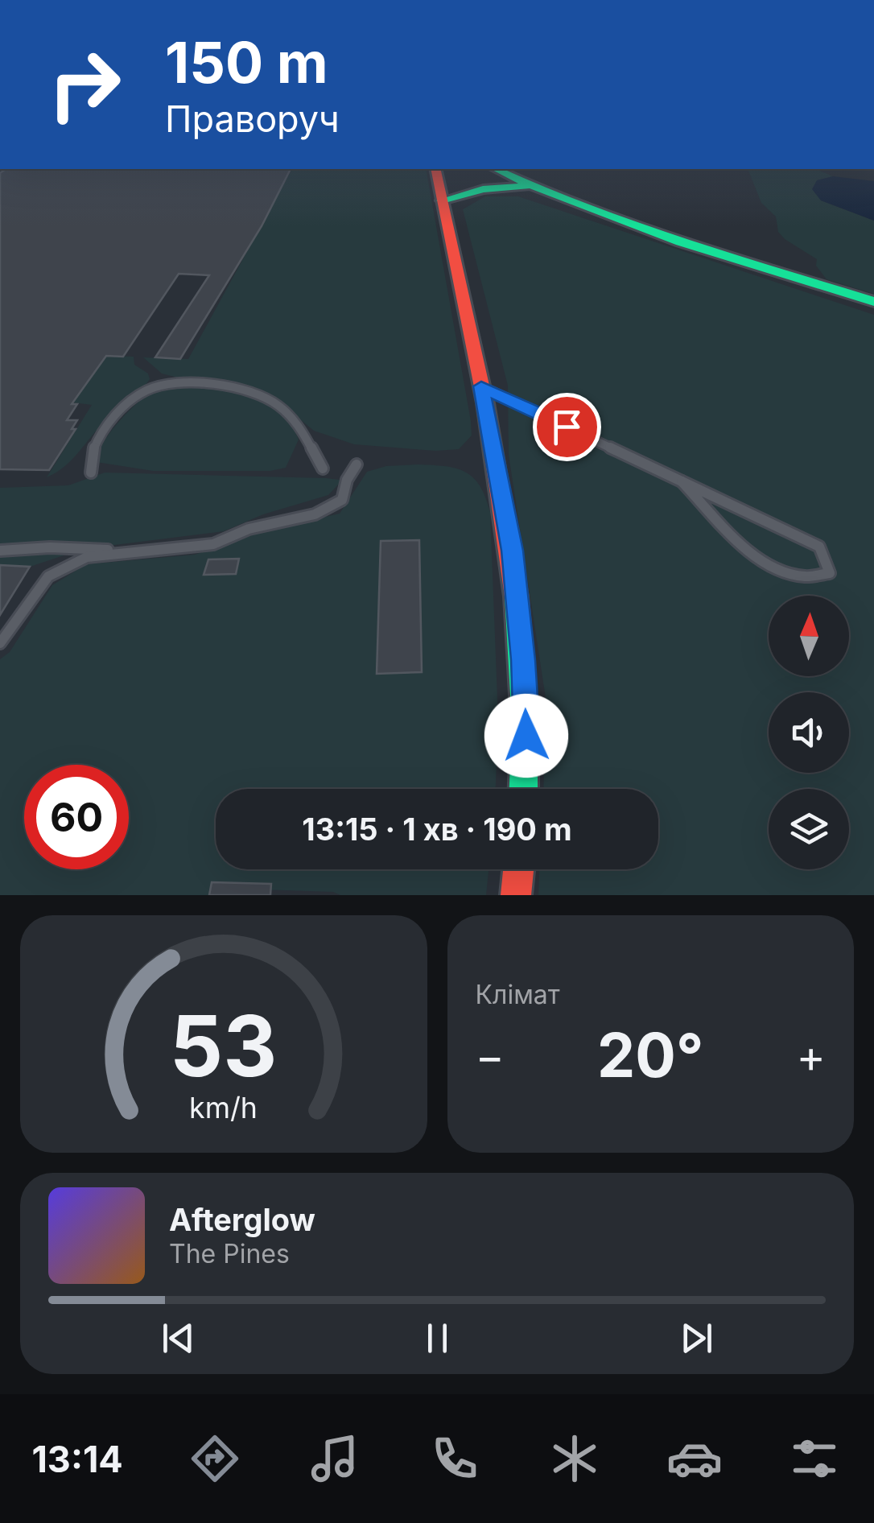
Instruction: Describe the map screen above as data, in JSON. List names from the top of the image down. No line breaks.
{"north":"top","page":{"turn":["150 m","Праворуч"],"limit":"60","trip":"13:15 · 1 хв · 190 m","tile":"Клімат","heat":["−","20°","+"],"song":["Afterglow","The Pines"],"tabs":"13:14","gauge":["53","km/h"]}}
